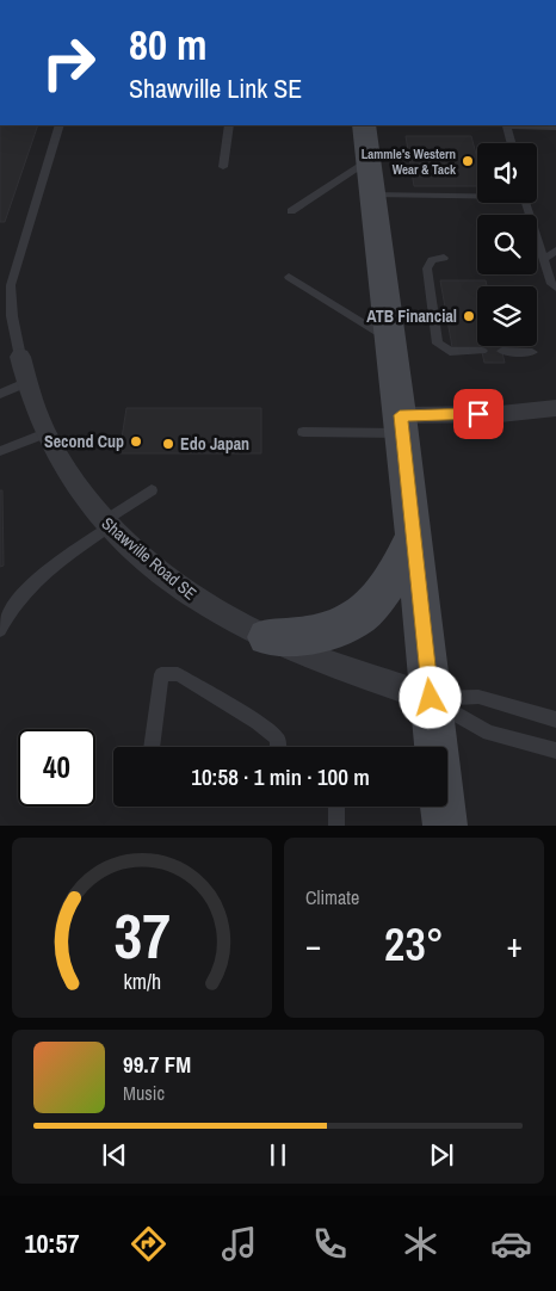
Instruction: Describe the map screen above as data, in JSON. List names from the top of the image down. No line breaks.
{"streets":{"street":["Shawville Road SE"]},"places":["Lammle's Western Wear & Tack","ATB Financial","Second Cup","Edo Japan"],"page":{"turn":["80 m","Shawville Link SE"],"limit":"40","trip":"10:58 · 1 min · 100 m","tile":"Climate","heat":["−","23°","+"],"song":["99.7 FM","Music"],"tabs":"10:57","gauge":["37","km/h"]}}
